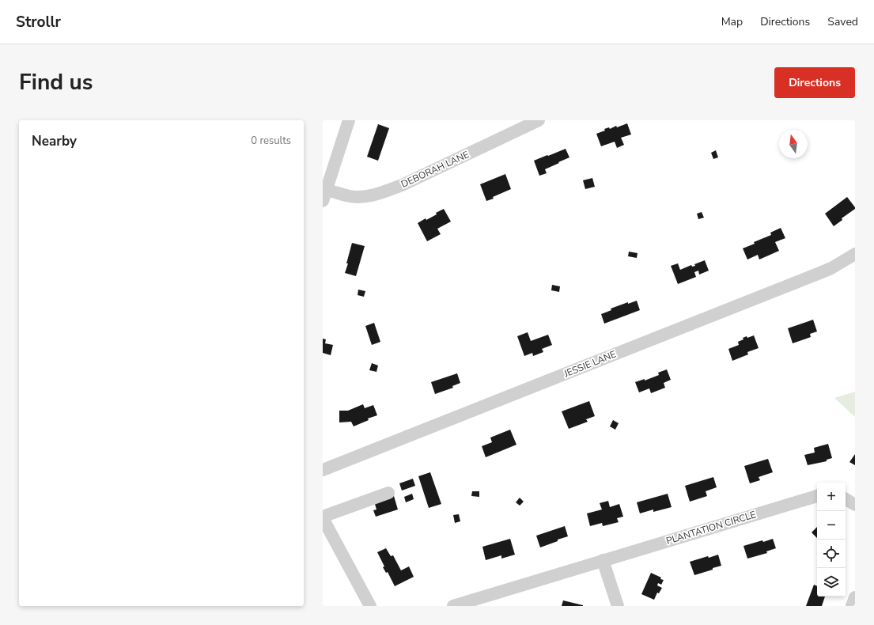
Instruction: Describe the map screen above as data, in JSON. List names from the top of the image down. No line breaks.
{"streets":{"street":["DEBORAH LANE","JESSIE LANE","PLANTATION CIRCLE"]},"north":"top","page":{"header":"Strollr","nav":["Map","Directions","Saved"],"title":"Find us","buttons":"Directions","heading":["Nearby","0 results"],"map_buttons":["+","−"]}}
